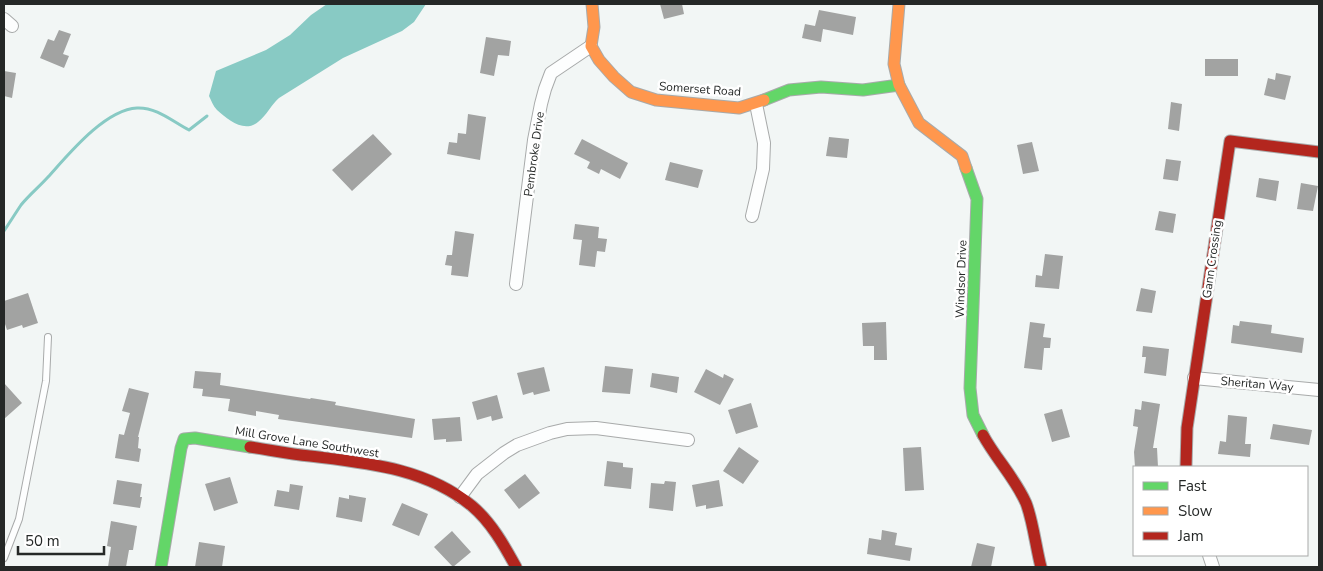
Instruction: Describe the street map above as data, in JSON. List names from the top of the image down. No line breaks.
{"streets":{"street":["Somerset Road","Pembroke Drive","Gann Crossing","Windsor Drive","Sheritan Way","Mill Grove Lane Southwest"]},"crossings":[["Somerset Road","Pembroke Drive"],["Somerset Road","Windsor Drive"],["Gann Crossing","Sheritan Way"]],"legend":["Fast","Slow","Jam"],"scale_bar":"50 m"}
